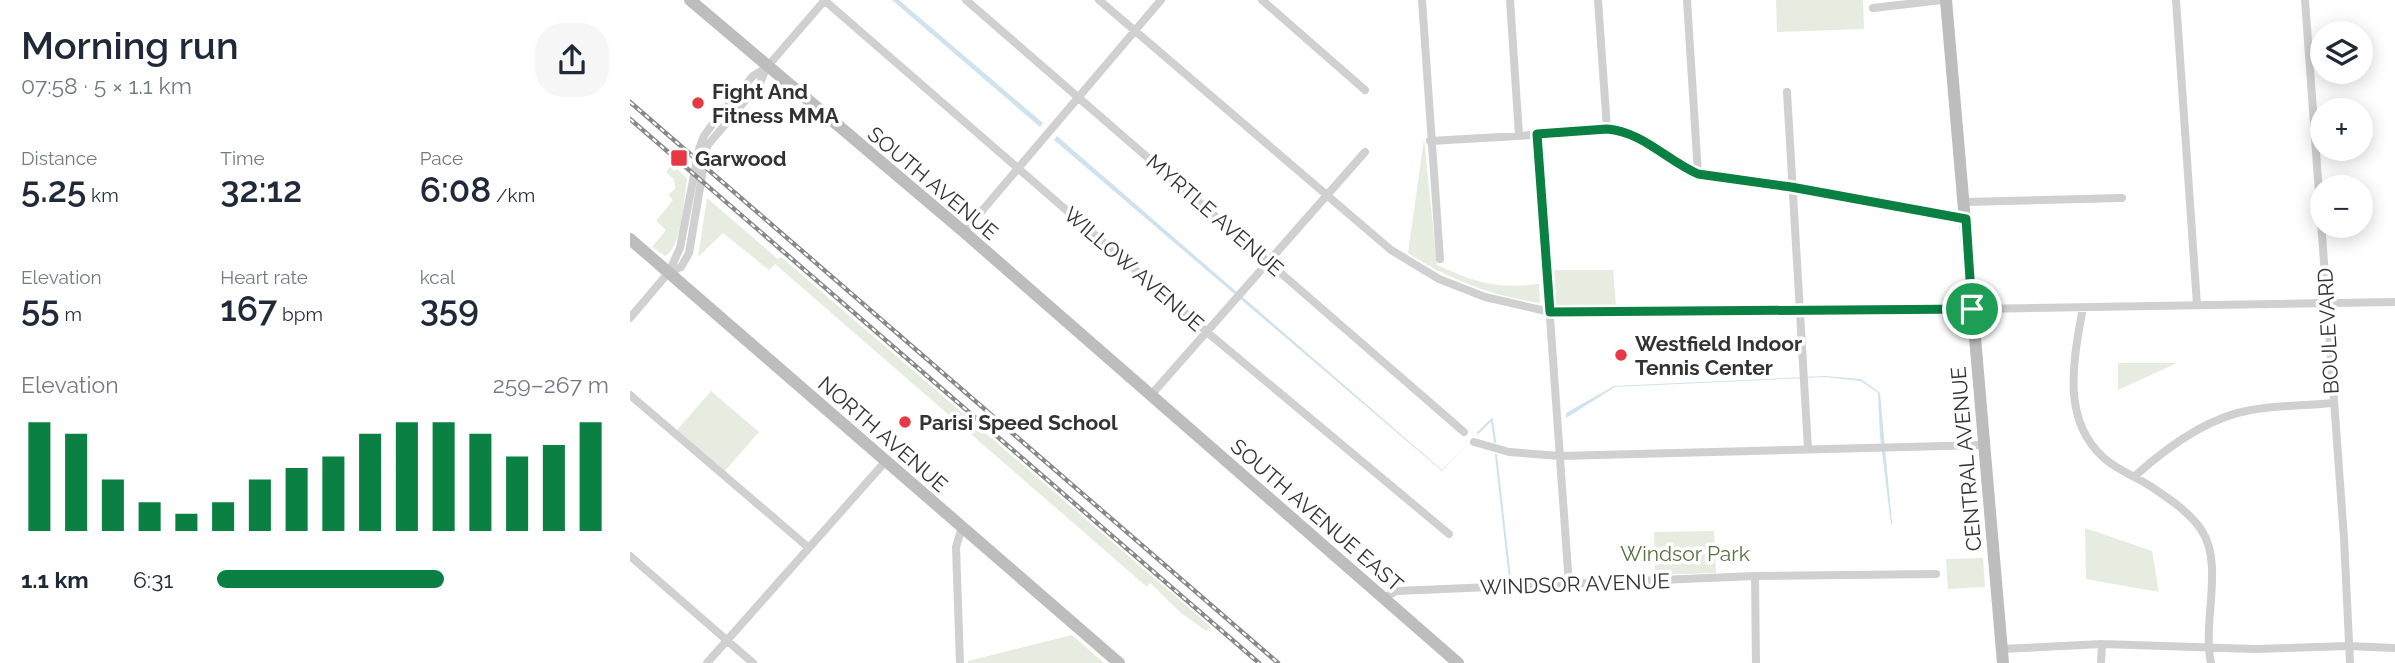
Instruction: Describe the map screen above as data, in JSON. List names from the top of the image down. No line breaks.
{"streets":{"main road":["SOUTH AVENUE","NORTH AVENUE","CENTRAL AVENUE","SOUTH AVENUE EAST"],"street":["MYRTLE AVENUE","WILLOW AVENUE","BOULEVARD","WINDSOR AVENUE"]},"crossings":[["SOUTH AVENUE","SOUTH AVENUE EAST"],["SOUTH AVENUE EAST","WINDSOR AVENUE"]],"parks":["Windsor Park"],"places":{"other":["Fight And Fitness MMA","Westfield Indoor Tennis Center","Parisi Speed School"],"transit":["Garwood"]},"page":{"heading":["Morning run","07:58 · 5 × 1.1 km"],"map_buttons":["+","−"],"stats":[["Distance","5.25 km"],["Time","32:12"],["Pace","6:08 /km"],["Elevation","55 m"],["Heart rate","167 bpm"],["kcal","359"]],"chart":["Elevation","259–267 m"],"list":[{"name":"1.1 km","note":"6:31"}]}}
